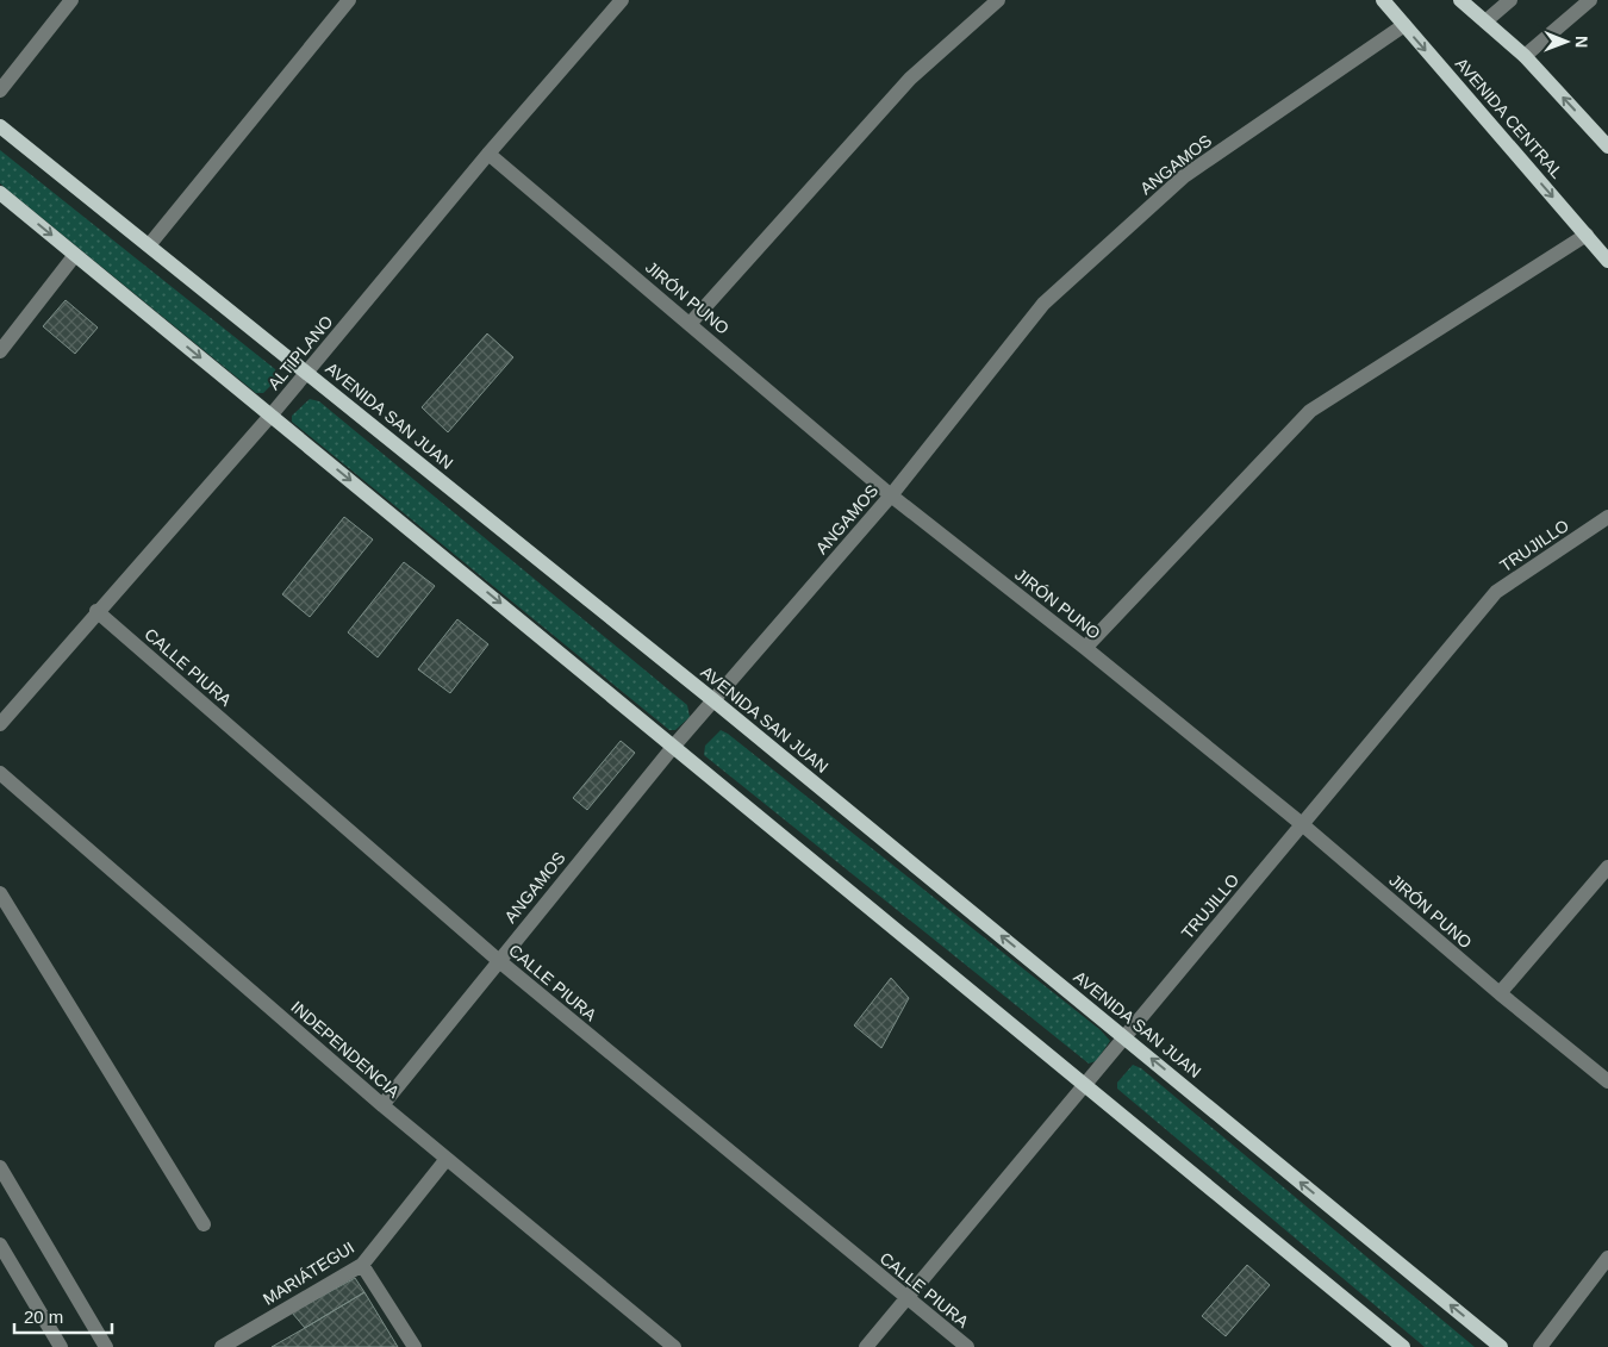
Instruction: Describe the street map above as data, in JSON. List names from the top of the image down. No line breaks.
{"streets":{"main road":["AVENIDA CENTRAL","AVENIDA SAN JUAN"],"street":["ANGAMOS","JIRÓN PUNO","ALTIPLANO","TRUJILLO","CALLE PIURA","INDEPENDENCIA","MARIÁTEGUI"]},"crossings":[["AVENIDA CENTRAL","ANGAMOS"],["ANGAMOS","JIRÓN PUNO"],["ANGAMOS","AVENIDA SAN JUAN"],["ANGAMOS","CALLE PIURA"],["ANGAMOS","INDEPENDENCIA"],["JIRÓN PUNO","ALTIPLANO"],["JIRÓN PUNO","TRUJILLO"],["ALTIPLANO","AVENIDA SAN JUAN"],["ALTIPLANO","CALLE PIURA"],["AVENIDA SAN JUAN","TRUJILLO"],["TRUJILLO","CALLE PIURA"],["INDEPENDENCIA","MARIÁTEGUI"]],"scale_bar":"20 m","north":"right"}
